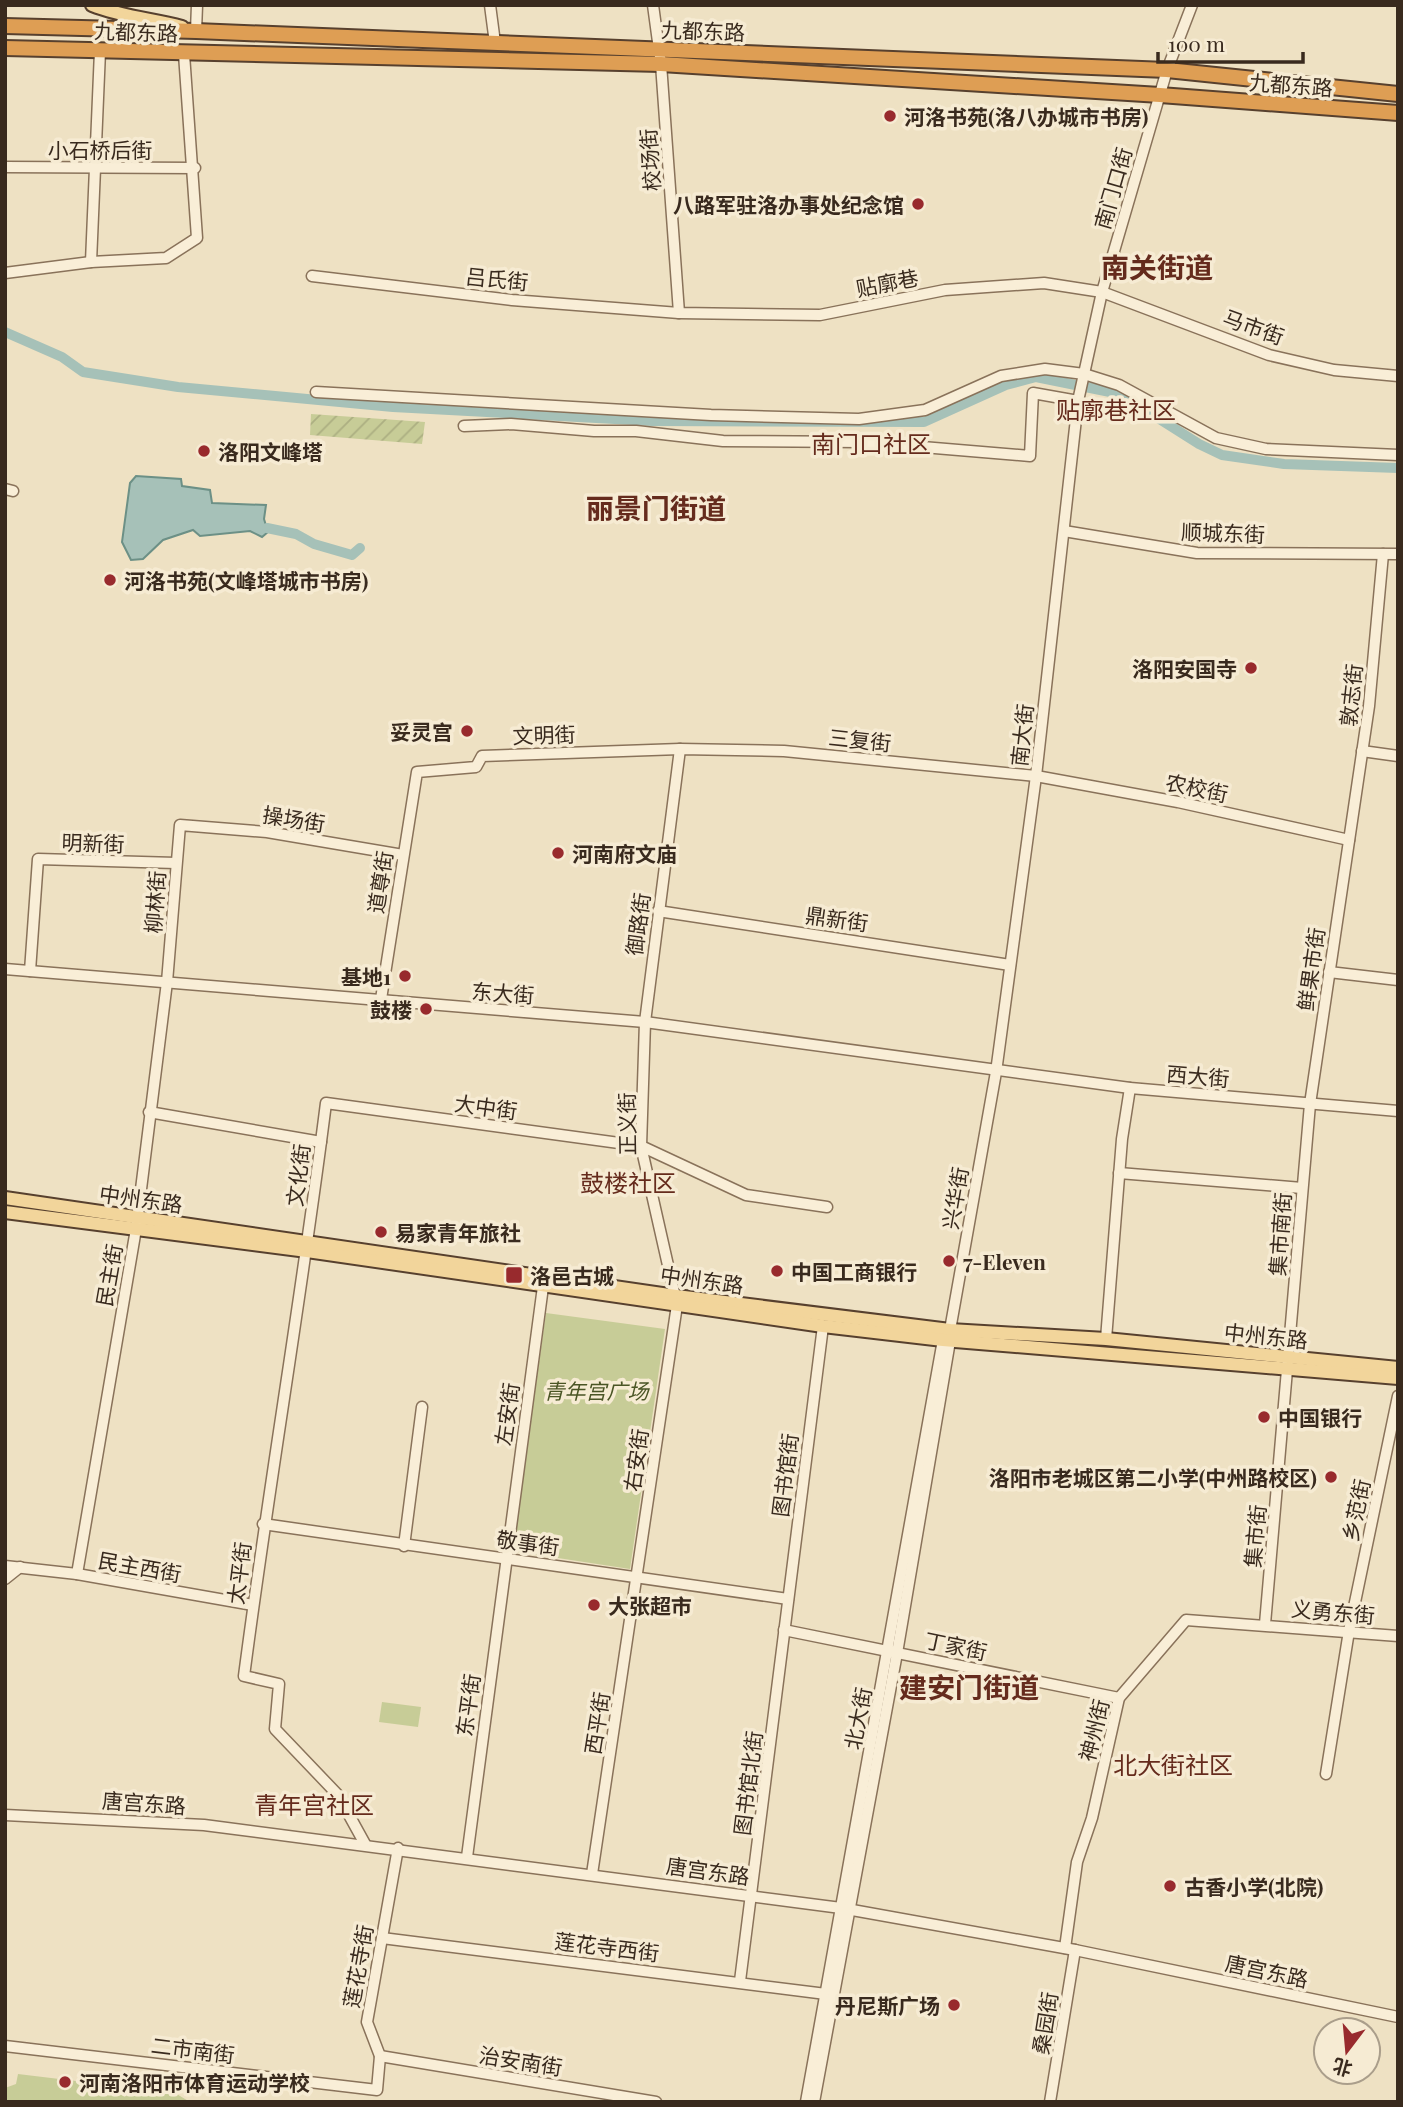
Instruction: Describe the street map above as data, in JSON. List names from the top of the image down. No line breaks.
{"streets":{"highway":["九都东路"],"main road":["中州东路"],"street":["小石桥后街","校场街","南门口街","吕氏街","贴廓巷","马市街","顺城东街","敦志街","文明街","南大街","三复街","农校街","操场街","明新街","道尊街","柳林街","鼎新街","御路街","鲜果市街","东大街","西大街","大中街","正义街","文化街","兴华街","集市南街","民主街","左安街","右安街","图书馆街","乡范街","集市街","敬事街","民主西街","太平街","义勇东街","丁家街","东平街","北大街","西平街","神州街","图书馆北街","唐宫东路","莲花寺西街","莲花寺街","桑园街","二市南街","治安南街"]},"crossings":[["九都东路","校场街"],["九都东路","南门口街"],["校场街","吕氏街"],["校场街","贴廓巷"],["南门口街","贴廓巷"],["南门口街","马市街"],["南门口街","南大街"],["吕氏街","贴廓巷"],["贴廓巷","马市街"],["顺城东街","敦志街"],["顺城东街","南大街"],["敦志街","农校街"],["敦志街","鲜果市街"],["文明街","三复街"],["文明街","道尊街"],["文明街","御路街"],["南大街","三复街"],["南大街","农校街"],["南大街","鼎新街"],["南大街","东大街"],["南大街","西大街"],["南大街","兴华街"],["三复街","农校街"],["三复街","御路街"],["农校街","鲜果市街"],["操场街","道尊街"],["操场街","柳林街"],["明新街","柳林街"],["明新街","东大街"],["道尊街","东大街"],["柳林街","东大街"],["柳林街","民主街"],["鼎新街","御路街"],["御路街","东大街"],["御路街","正义街"],["鲜果市街","西大街"],["鲜果市街","集市南街"],["东大街","西大街"],["东大街","正义街"],["东大街","兴华街"],["东大街","民主街"],["西大街","兴华街"],["西大街","集市南街"],["大中街","正义街"],["大中街","文化街"],["正义街","中州东路"],["正义街","右安街"],["文化街","中州东路"],["文化街","太平街"],["中州东路","兴华街"],["中州东路","集市南街"],["中州东路","民主街"],["中州东路","左安街"],["中州东路","右安街"],["中州东路","图书馆街"],["中州东路","集市街"],["中州东路","太平街"],["中州东路","北大街"],["兴华街","北大街"],["集市南街","集市街"],["民主街","民主西街"],["左安街","敬事街"],["左安街","东平街"],["右安街","敬事街"],["右安街","西平街"],["图书馆街","敬事街"],["图书馆街","丁家街"],["图书馆街","图书馆北街"],["乡范街","义勇东街"],["集市街","义勇东街"],["集市街","神州街"],["敬事街","太平街"],["敬事街","东平街"],["敬事街","西平街"],["民主西街","太平街"],["太平街","唐宫东路"],["义勇东街","神州街"],["丁家街","北大街"],["丁家街","神州街"],["丁家街","图书馆北街"],["东平街","唐宫东路"],["北大街","唐宫东路"],["北大街","莲花寺西街"],["西平街","唐宫东路"],["神州街","唐宫东路"],["神州街","桑园街"],["图书馆北街","唐宫东路"],["图书馆北街","莲花寺西街"],["唐宫东路","莲花寺街"],["唐宫东路","桑园街"],["莲花寺西街","莲花寺街"],["莲花寺街","二市南街"],["莲花寺街","治安南街"]],"districts":["南关街道","贴廓巷社区","南门口社区","丽景门街道","鼓楼社区","建安门街道","北大街社区","青年宫社区"],"parks":["青年宫广场"],"places":{"other":["河洛书苑(洛八办城市书房)","八路军驻洛办事处纪念馆","洛阳文峰塔","河洛书苑(文峰塔城市书房)","洛阳安国寺","妥灵宫","河南府文庙","基地1","鼓楼","易家青年旅社","7-Eleven","中国工商银行","中国银行","洛阳市老城区第二小学(中州路校区)","大张超市","古香小学(北院)","丹尼斯广场","河南洛阳市体育运动学校"],"transit":["洛邑古城"]},"scale_bar":"100 m","north":"bottom"}
